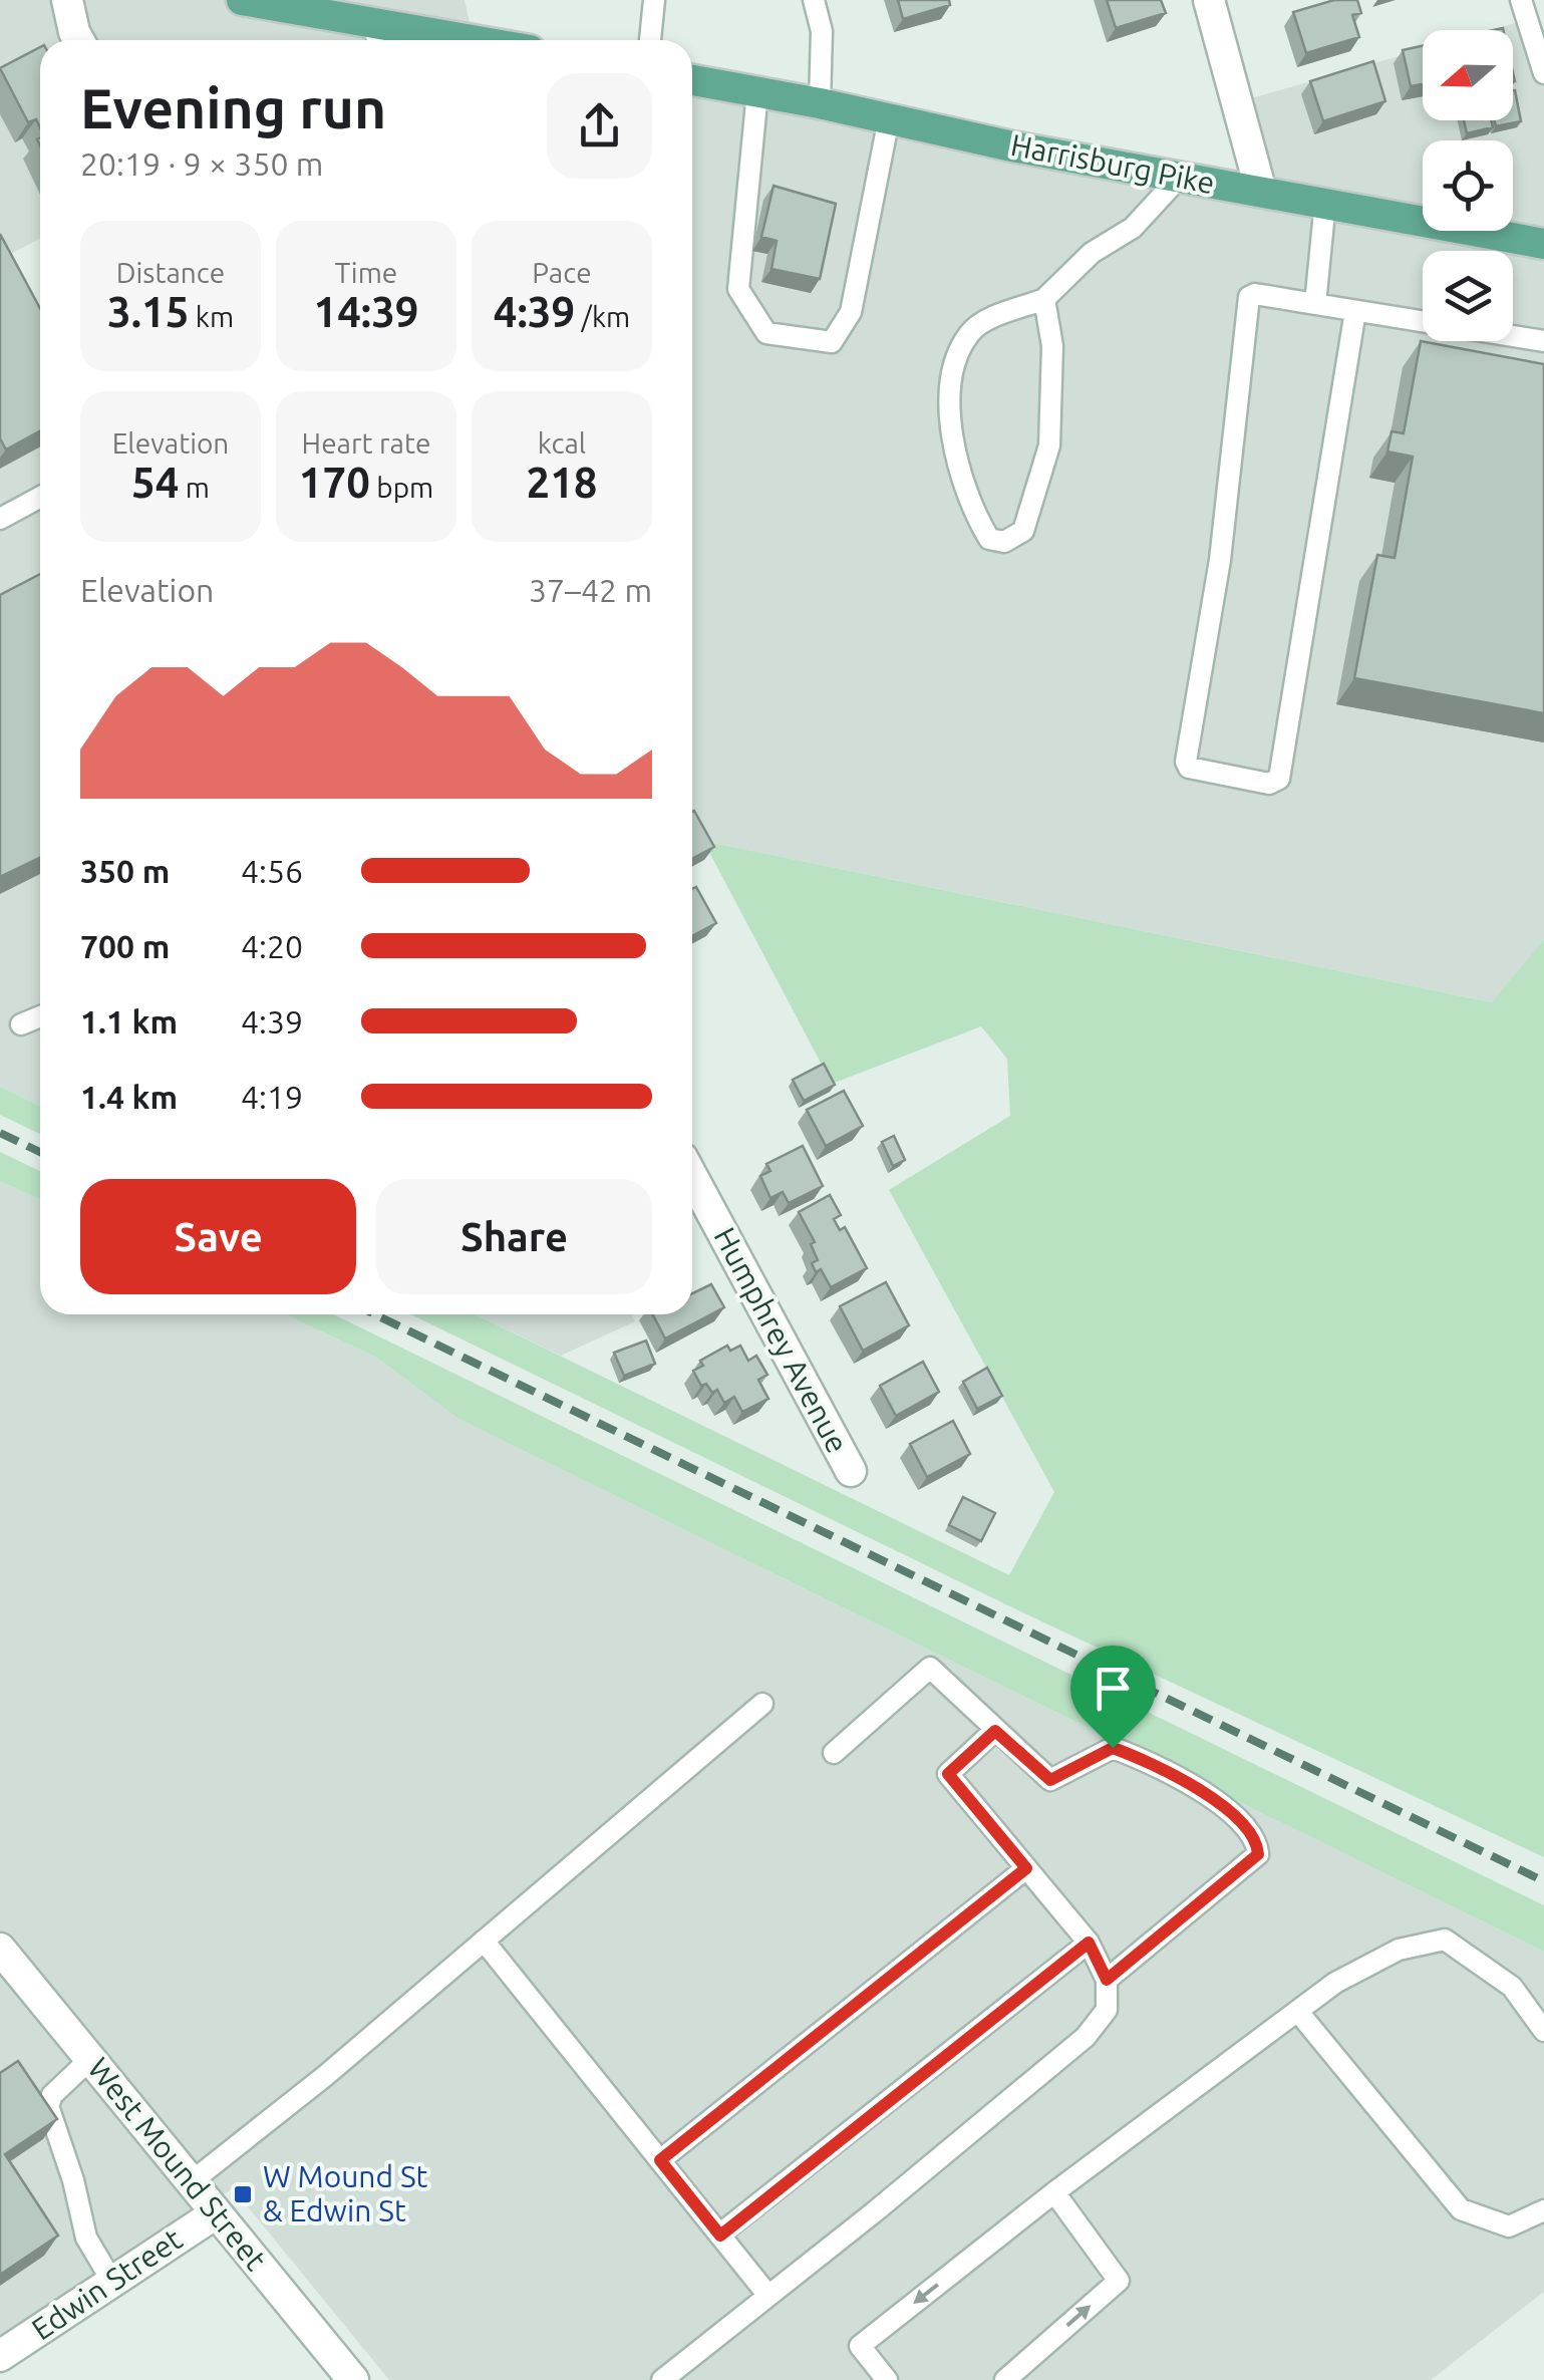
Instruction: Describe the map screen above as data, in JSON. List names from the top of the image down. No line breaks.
{"streets":{"main road":["Harrisburg Pike"],"street":["Humphrey Avenue","West Mound Street","Edwin Street"]},"crossings":[["West Mound Street","Edwin Street"]],"places":{"transit":["W Mound St & Edwin St"]},"north":"left","page":{"heading":["Evening run","20:19 · 9 × 350 m"],"stats":[["Distance","3.15 km"],["Time","14:39"],["Pace","4:39 /km"],["Elevation","54 m"],["Heart rate","170 bpm"],["kcal","218"]],"chart":["Elevation","37–42 m"],"list":[{"name":"350 m","note":"4:56"},{"name":"700 m","note":"4:20"},{"name":"1.1 km","note":"4:39"},{"name":"1.4 km","note":"4:19"}],"buttons":["Save","Share"]}}
